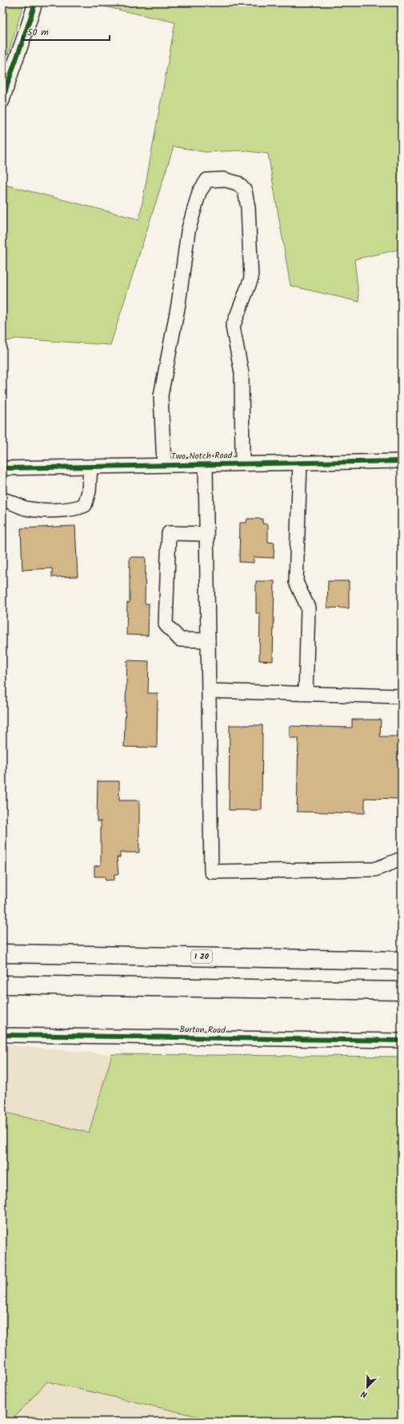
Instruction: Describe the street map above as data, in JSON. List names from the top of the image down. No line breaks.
{"streets":{"highway":["I 20"],"street":["Two Notch Road","Burton Road"]},"scale_bar":"50 m","north":"bottom left"}
